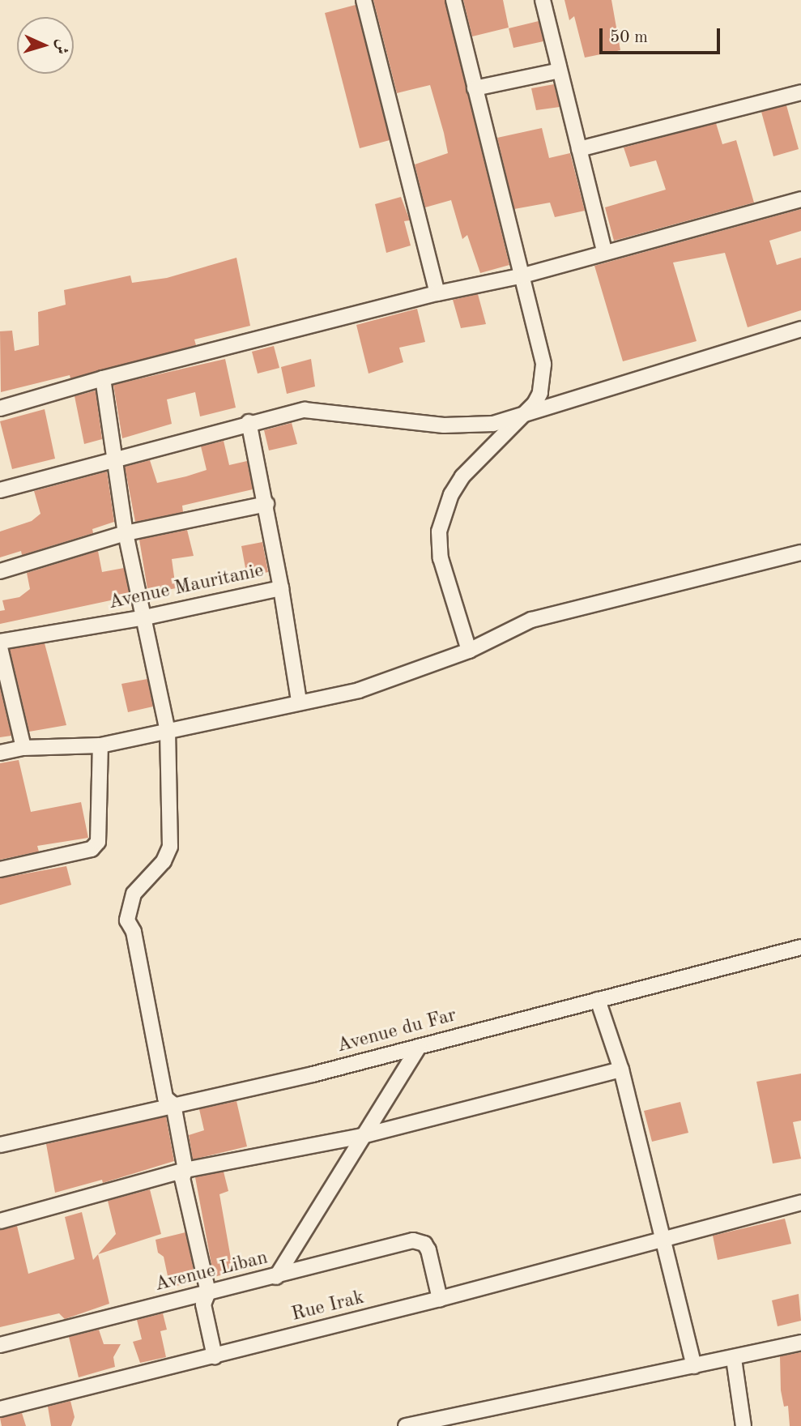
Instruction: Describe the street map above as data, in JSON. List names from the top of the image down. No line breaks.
{"streets":{"street":["Avenue Mauritanie","Avenue du Far","Avenue Liban","Rue Irak"]},"crossings":[["Avenue Liban","Rue Irak"]],"scale_bar":"50 m","north":"right"}
